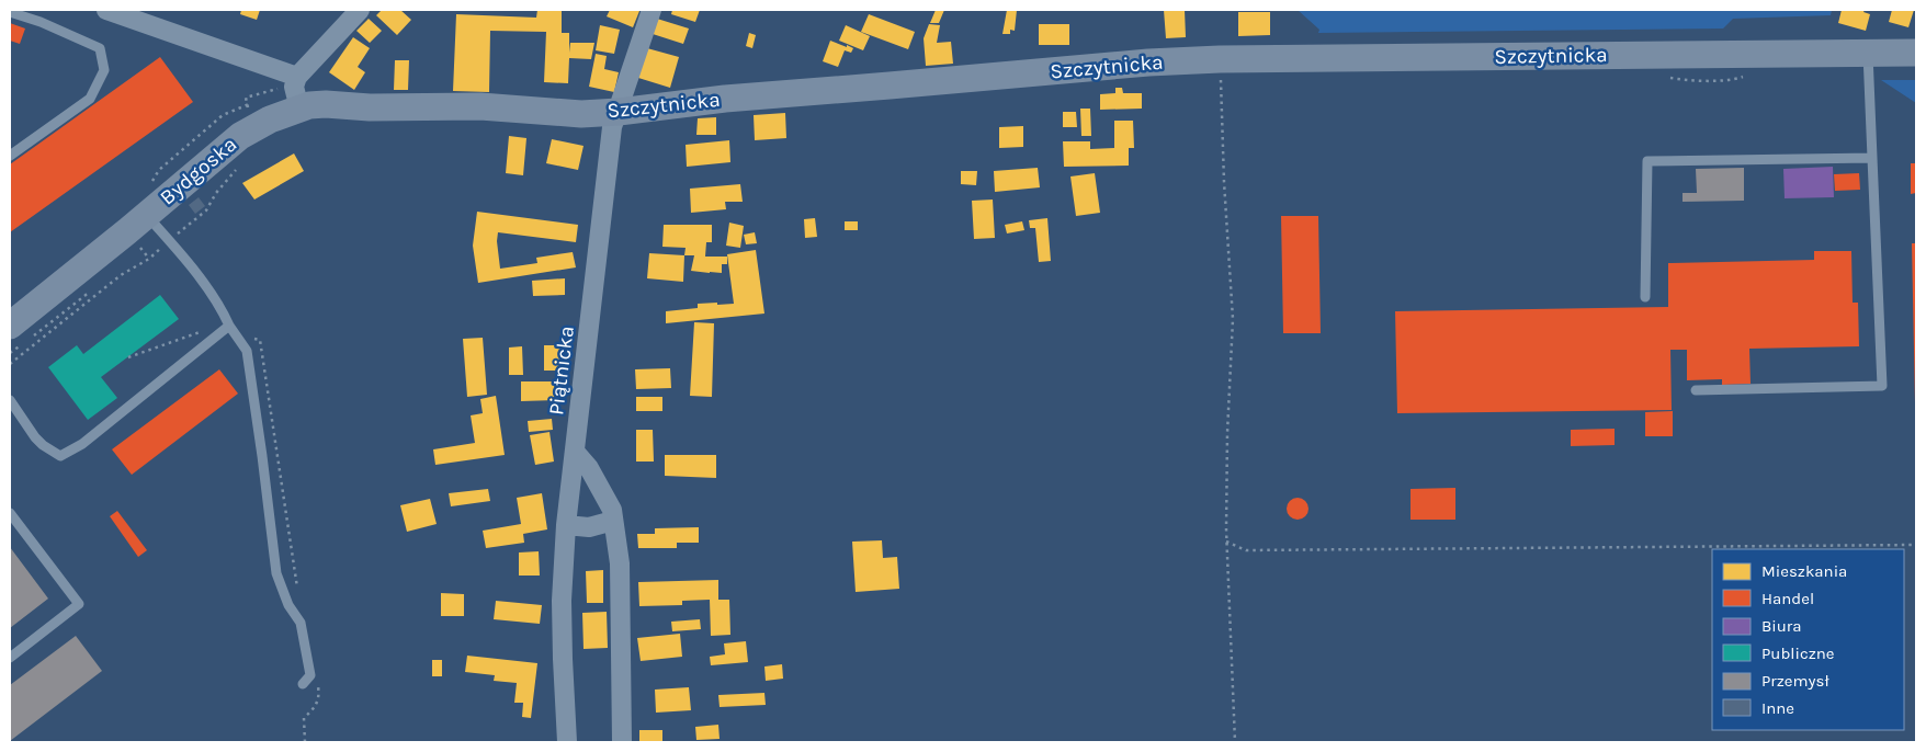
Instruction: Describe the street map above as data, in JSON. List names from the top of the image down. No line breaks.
{"streets":{"street":["Szczytnicka","Bydgoska","Piątnicka"]},"crossings":[["Szczytnicka","Bydgoska"],["Szczytnicka","Piątnicka"]],"legend":["Mieszkania","Handel","Biura","Publiczne","Przemysł","Inne"]}
